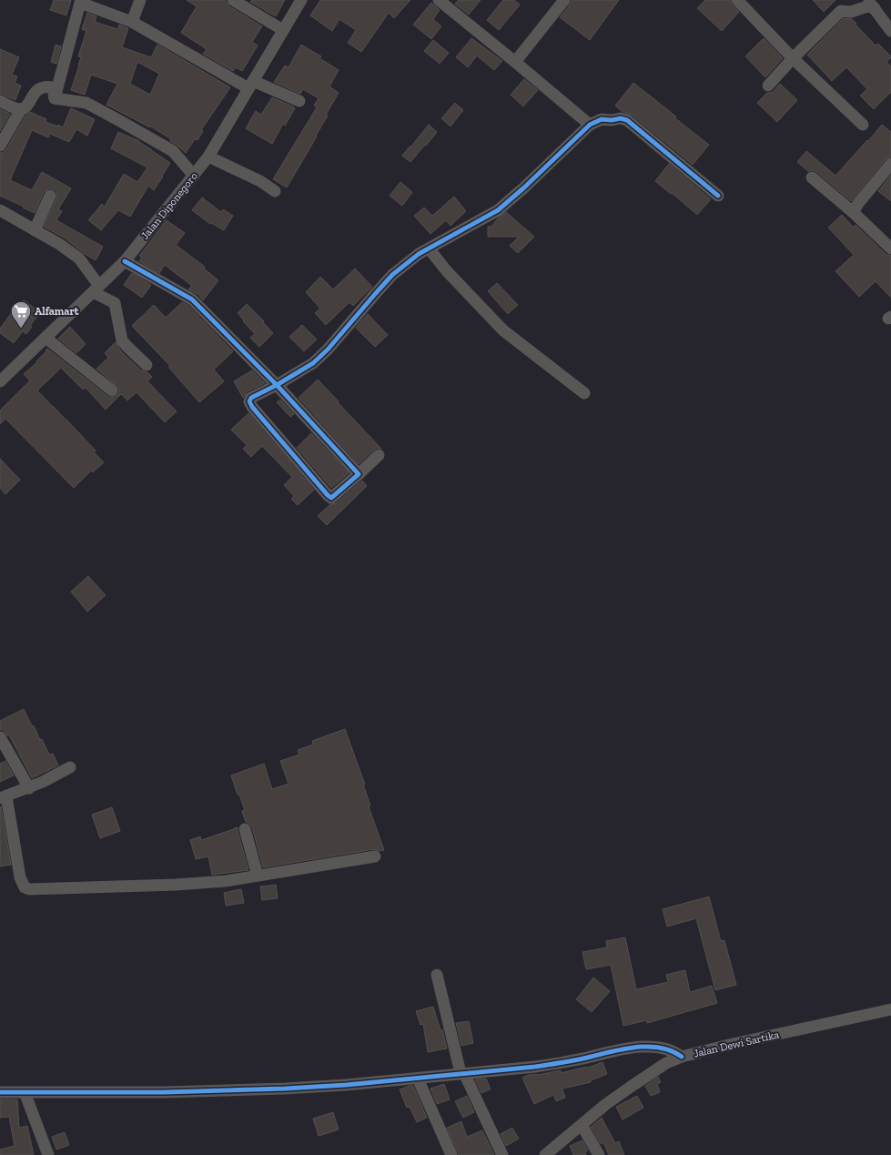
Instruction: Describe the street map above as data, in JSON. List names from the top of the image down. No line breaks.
{"streets":{"street":["Jalan Diponegoro","Jalan Dewi Sartika"]},"places":{"supermarket":["Alfamart"]}}
